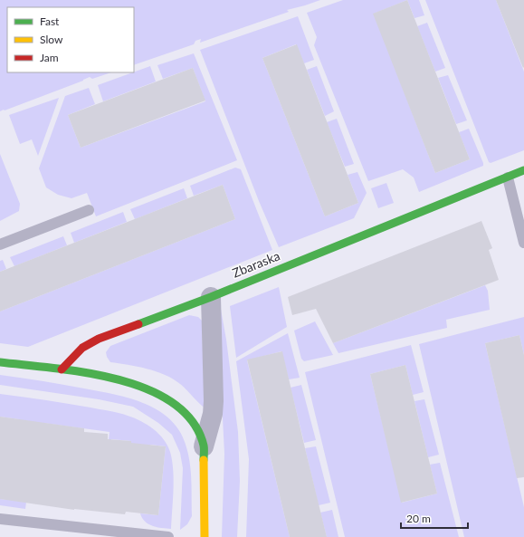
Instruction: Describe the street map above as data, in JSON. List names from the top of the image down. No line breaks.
{"streets":{"street":["Zbaraska"]},"legend":["Fast","Slow","Jam"],"scale_bar":"20 m"}
